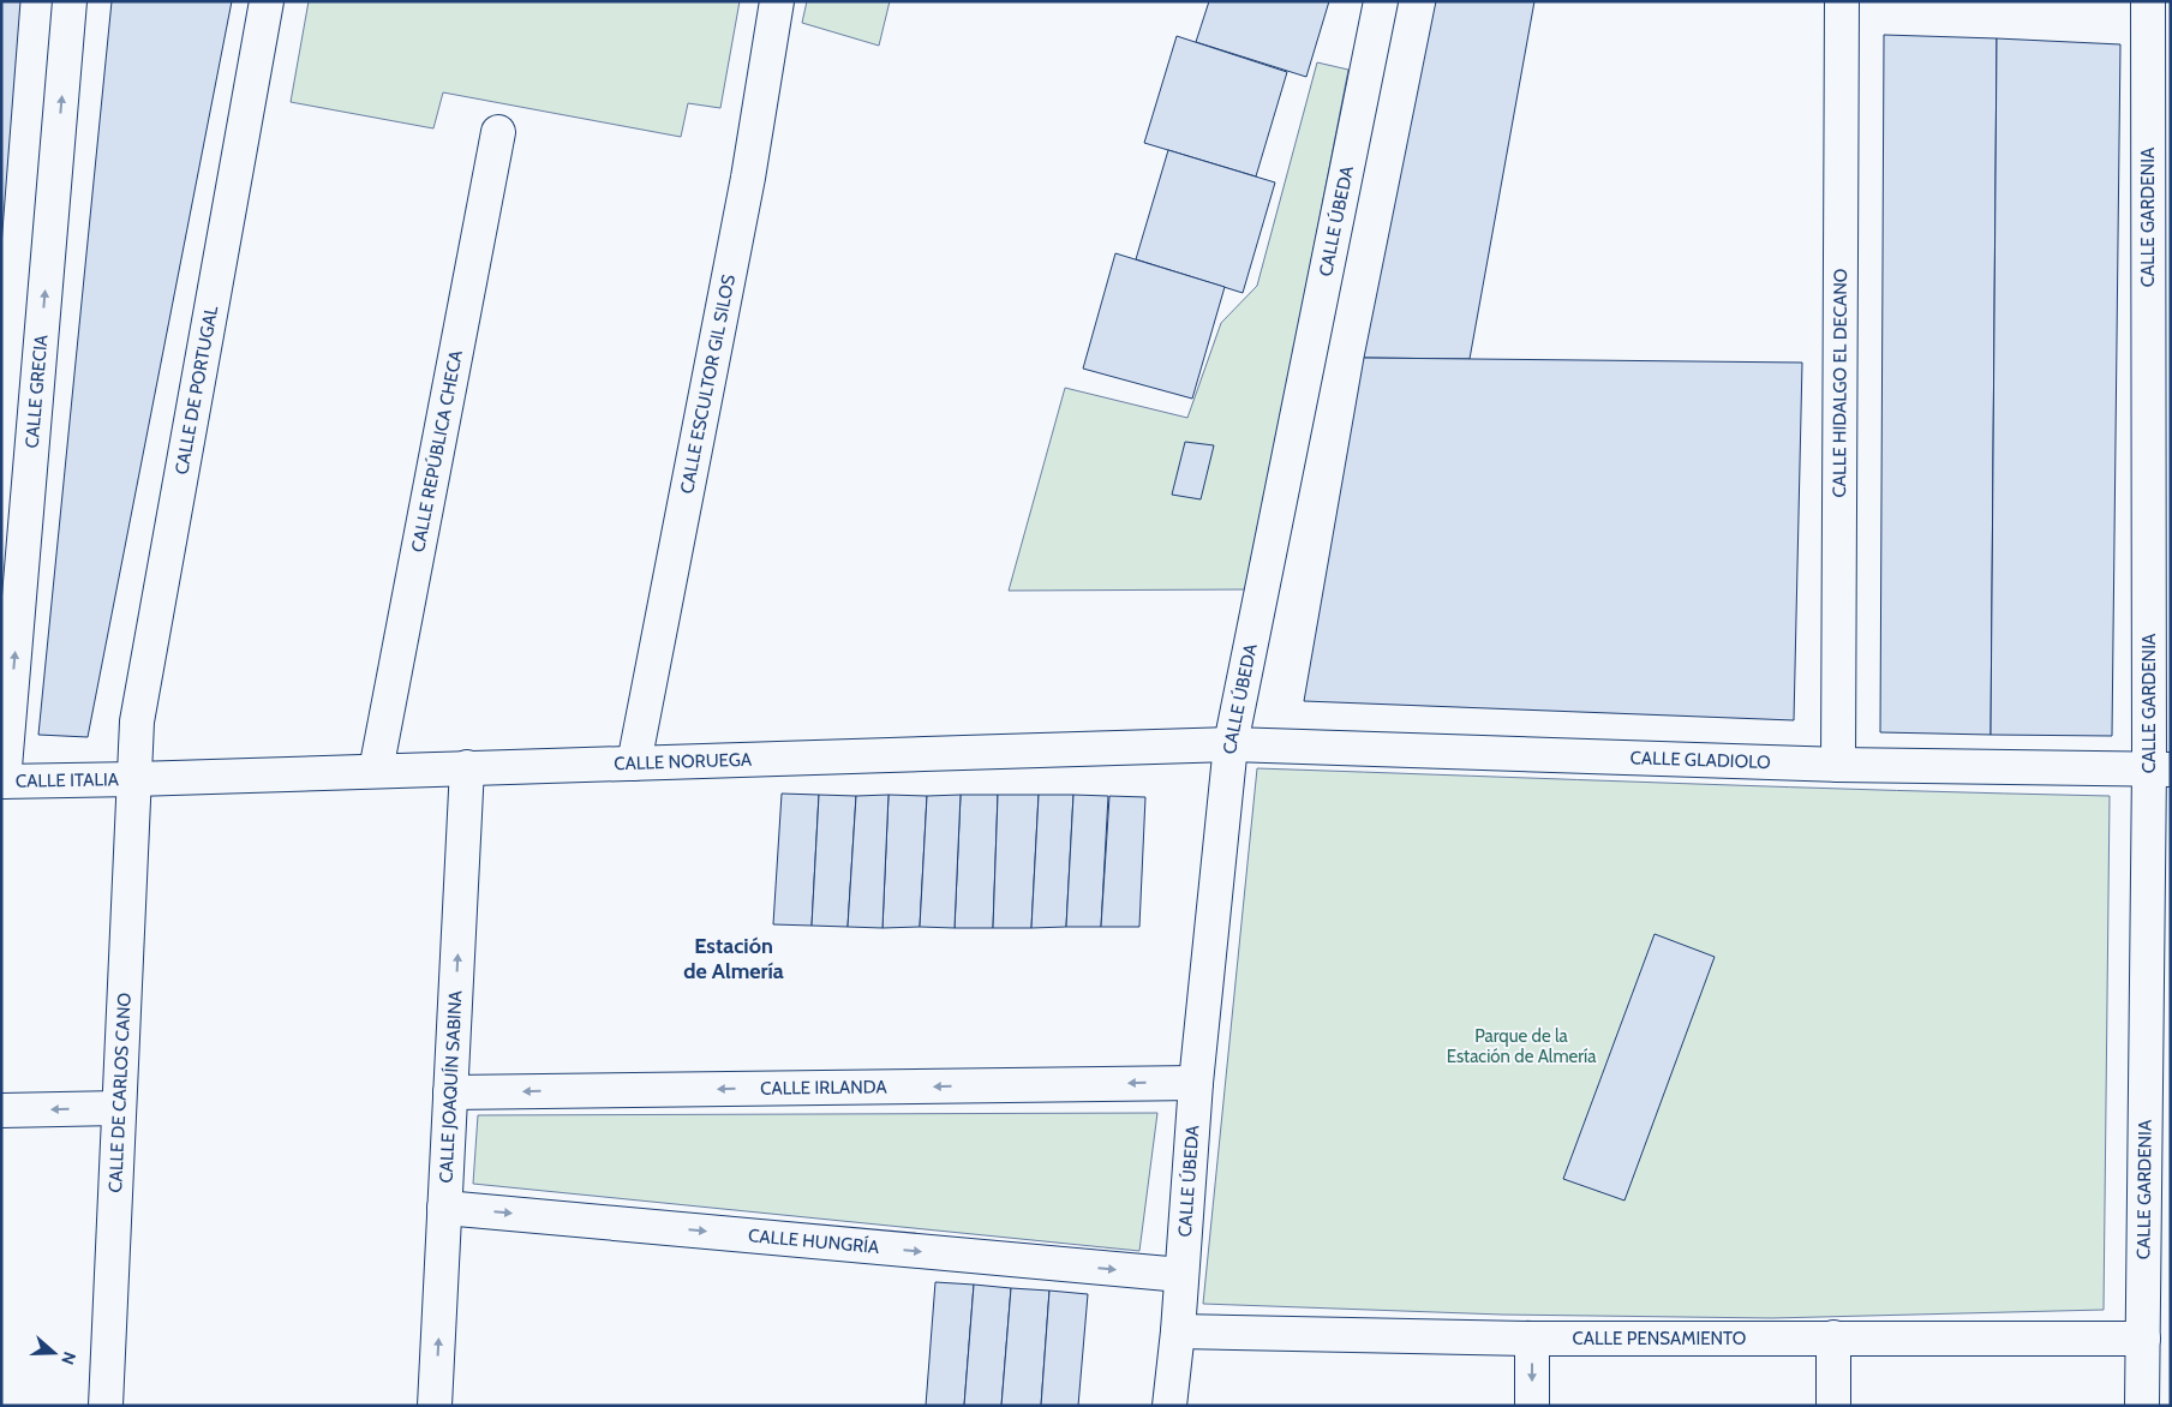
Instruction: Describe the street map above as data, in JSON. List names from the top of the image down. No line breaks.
{"streets":{"street":["CALLE GARDENIA","CALLE ÚBEDA","CALLE ESCULTOR GIL SILOS","CALLE HIDALGO EL DECANO","CALLE DE PORTUGAL","CALLE GRECIA","CALLE REPÚBLICA CHECA","CALLE GLADIOLO","CALLE NORUEGA","CALLE ITALIA","CALLE JOAQUÍN SABINA","CALLE IRLANDA","CALLE DE CARLOS CANO","CALLE HUNGRÍA","CALLE PENSAMIENTO"]},"crossings":[["CALLE GARDENIA","CALLE GLADIOLO"],["CALLE GARDENIA","CALLE PENSAMIENTO"],["CALLE ÚBEDA","CALLE GLADIOLO"],["CALLE ÚBEDA","CALLE NORUEGA"],["CALLE ÚBEDA","CALLE IRLANDA"],["CALLE ÚBEDA","CALLE HUNGRÍA"],["CALLE ÚBEDA","CALLE PENSAMIENTO"],["CALLE ESCULTOR GIL SILOS","CALLE NORUEGA"],["CALLE HIDALGO EL DECANO","CALLE GLADIOLO"],["CALLE DE PORTUGAL","CALLE NORUEGA"],["CALLE DE PORTUGAL","CALLE ITALIA"],["CALLE DE PORTUGAL","CALLE DE CARLOS CANO"],["CALLE GRECIA","CALLE ITALIA"],["CALLE REPÚBLICA CHECA","CALLE NORUEGA"],["CALLE GLADIOLO","CALLE NORUEGA"],["CALLE NORUEGA","CALLE ITALIA"],["CALLE NORUEGA","CALLE JOAQUÍN SABINA"],["CALLE NORUEGA","CALLE DE CARLOS CANO"],["CALLE ITALIA","CALLE DE CARLOS CANO"],["CALLE JOAQUÍN SABINA","CALLE IRLANDA"],["CALLE JOAQUÍN SABINA","CALLE HUNGRÍA"]],"one_way":["CALLE GRECIA","CALLE JOAQUÍN SABINA","CALLE IRLANDA","CALLE HUNGRÍA"],"districts":["Estación de Almería"],"parks":["Parque de la Estación de Almería"],"north":"right"}
